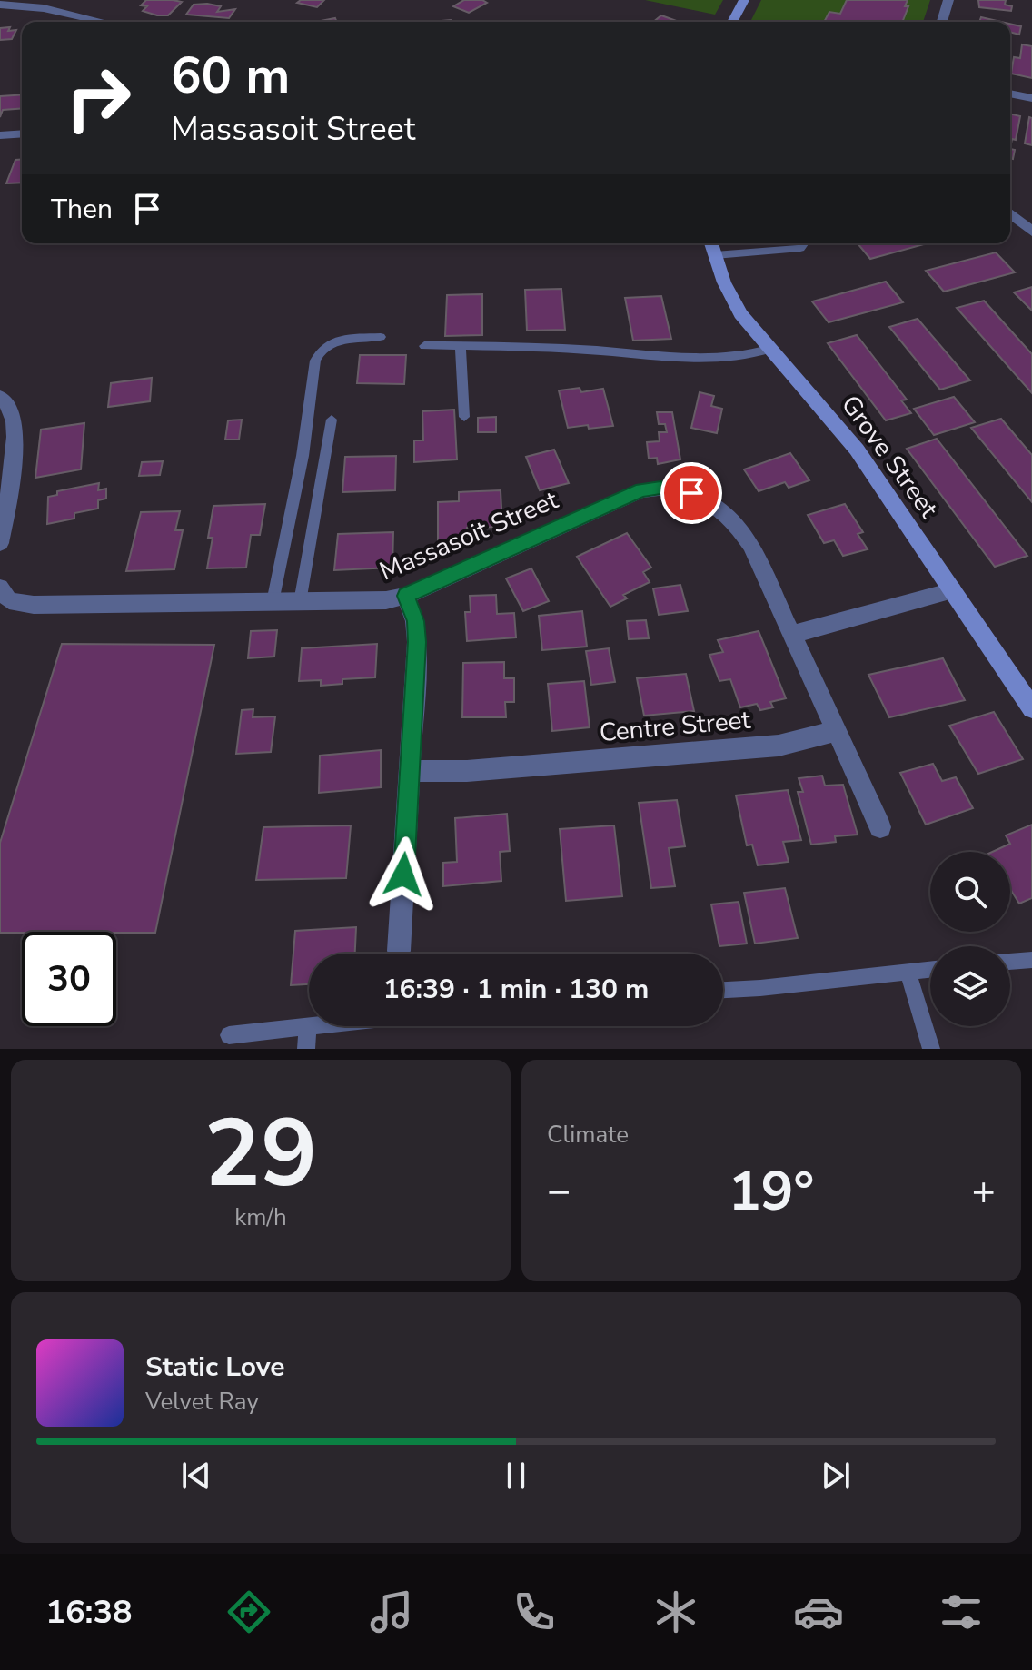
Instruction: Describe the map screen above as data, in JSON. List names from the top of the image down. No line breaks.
{"streets":{"street":["Grove Street","Massasoit Street","Centre Street"]},"crossings":[["Massasoit Street","Centre Street"]],"page":{"turn":["60 m","Massasoit Street"],"then":"Then","limit":"30","trip":"16:39 · 1 min · 130 m","tile":[["29","km/h"],"Climate"],"heat":["−","19°","+"],"song":["Static Love","Velvet Ray"],"tabs":"16:38"}}
